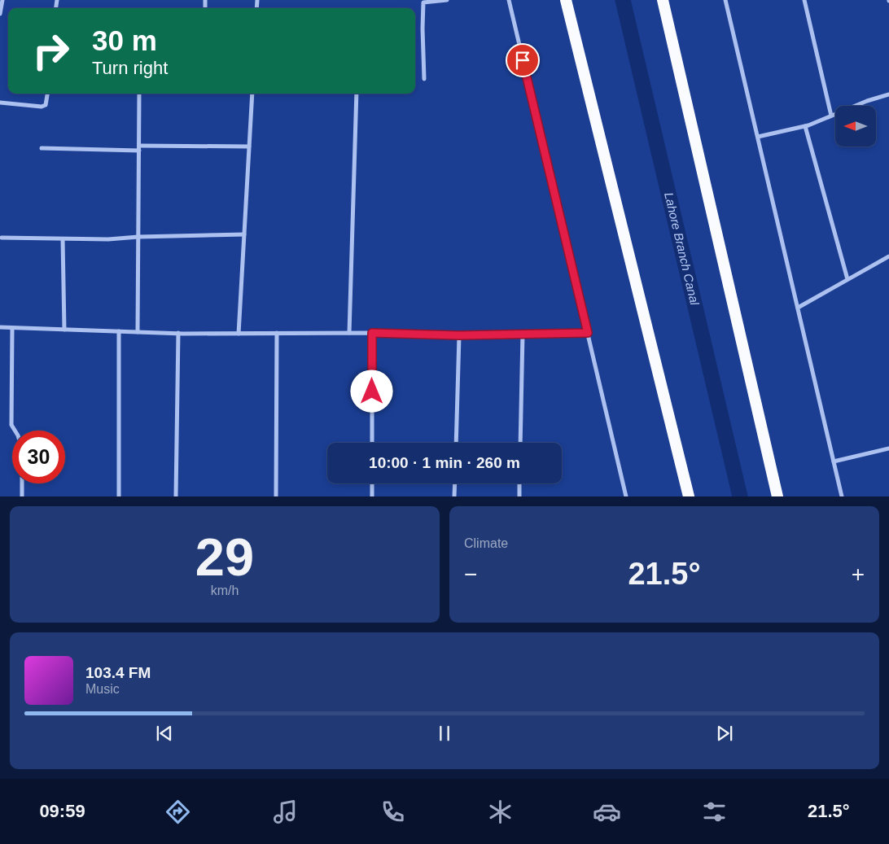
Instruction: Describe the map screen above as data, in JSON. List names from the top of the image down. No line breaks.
{"water":["Lahore Branch Canal"],"north":"left","page":{"turn":["30 m","Turn right"],"limit":"30","trip":"10:00 · 1 min · 260 m","tile":[["29","km/h"],"Climate"],"heat":["−","21.5°","+"],"song":["103.4 FM","Music"],"tabs":["09:59","21.5°"]}}
